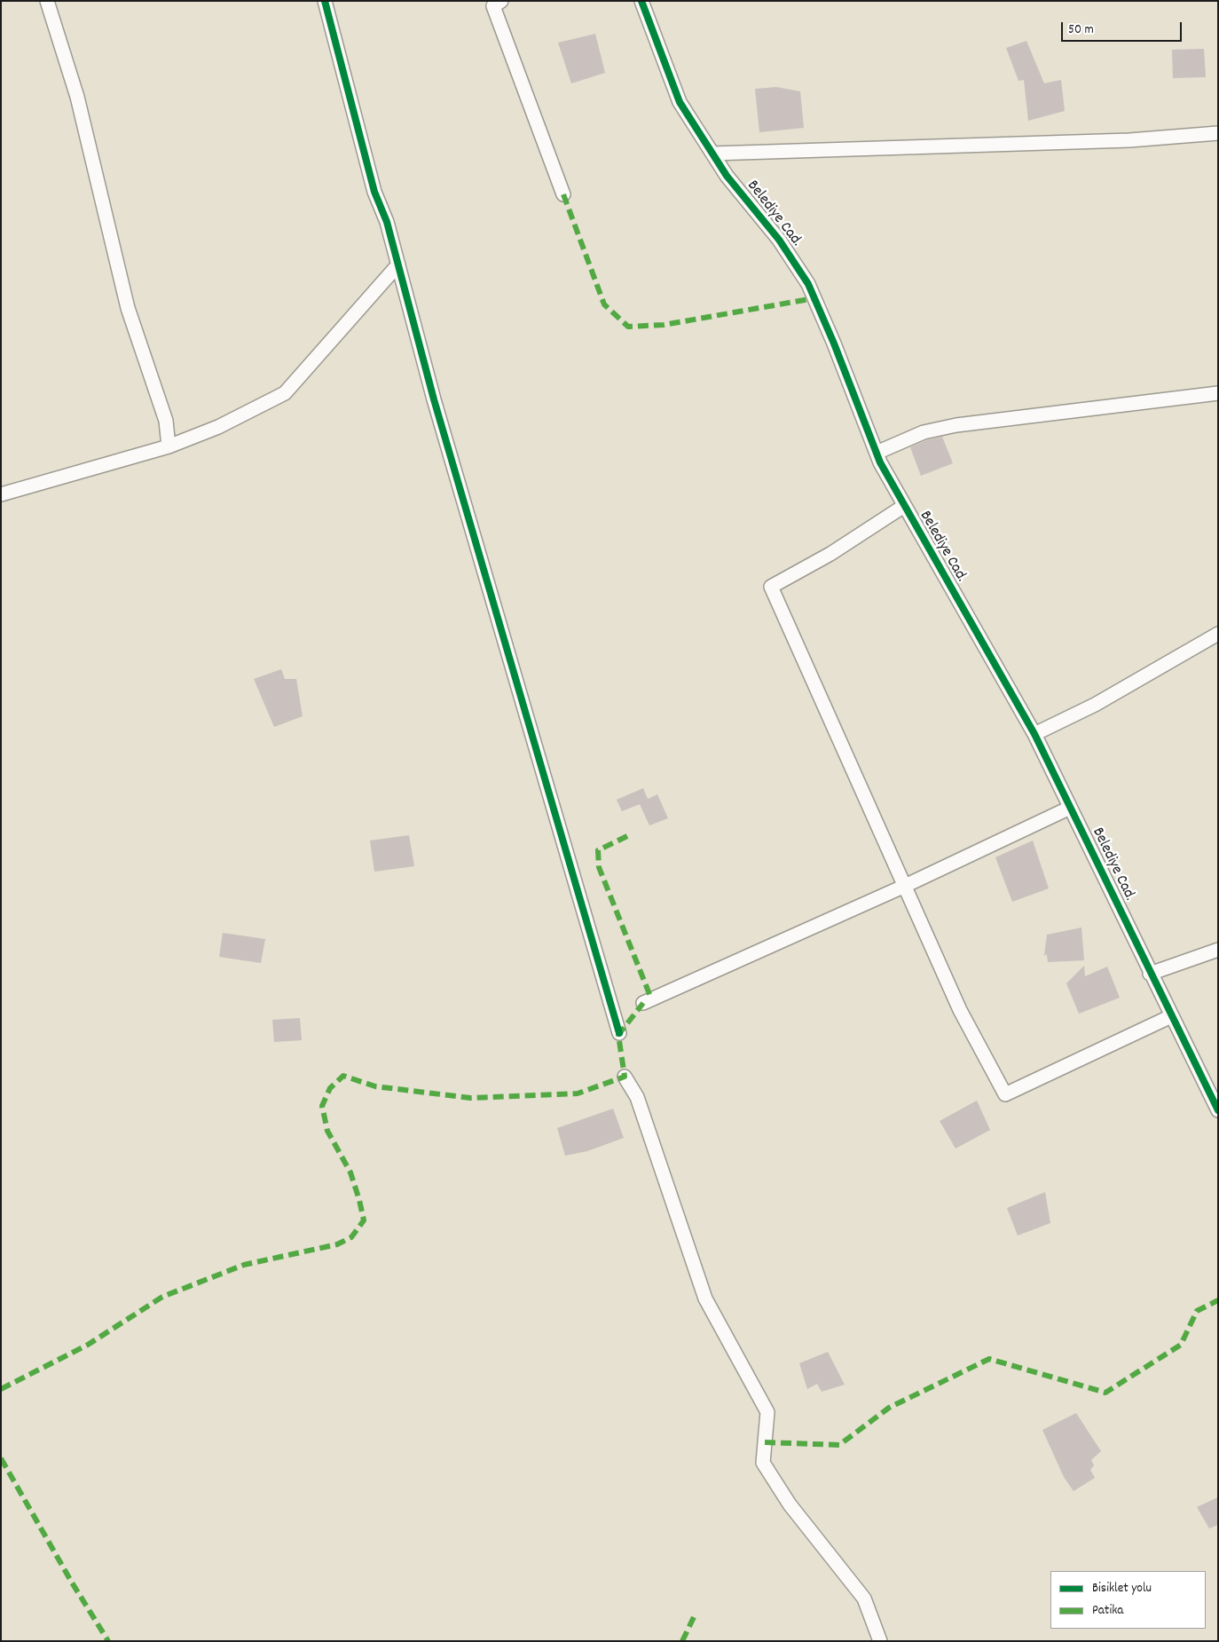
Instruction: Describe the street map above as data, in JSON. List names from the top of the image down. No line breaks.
{"streets":{"street":["Belediye Cad."]},"legend":["Bisiklet yolu","Patika"],"scale_bar":"50 m"}
